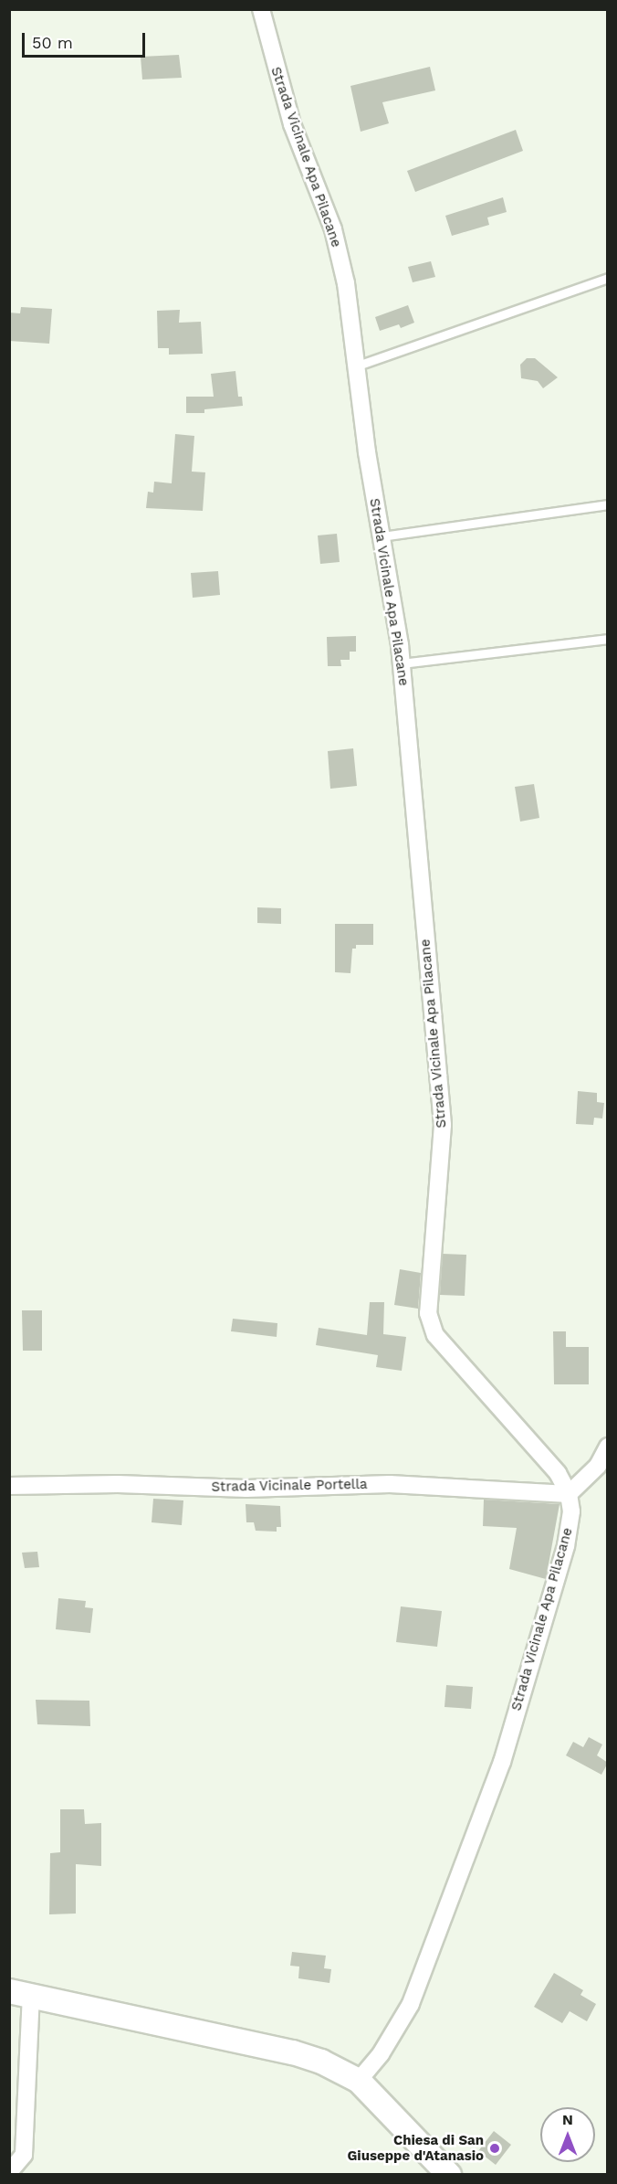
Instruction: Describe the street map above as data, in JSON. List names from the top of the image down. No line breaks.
{"streets":{"street":["Strada Vicinale Apa Pilacane","Strada Vicinale Portella"]},"crossings":[["Strada Vicinale Apa Pilacane","Strada Vicinale Portella"]],"places":["Chiesa di San Giuseppe d'Atanasio"],"scale_bar":"50 m","north":"top"}
